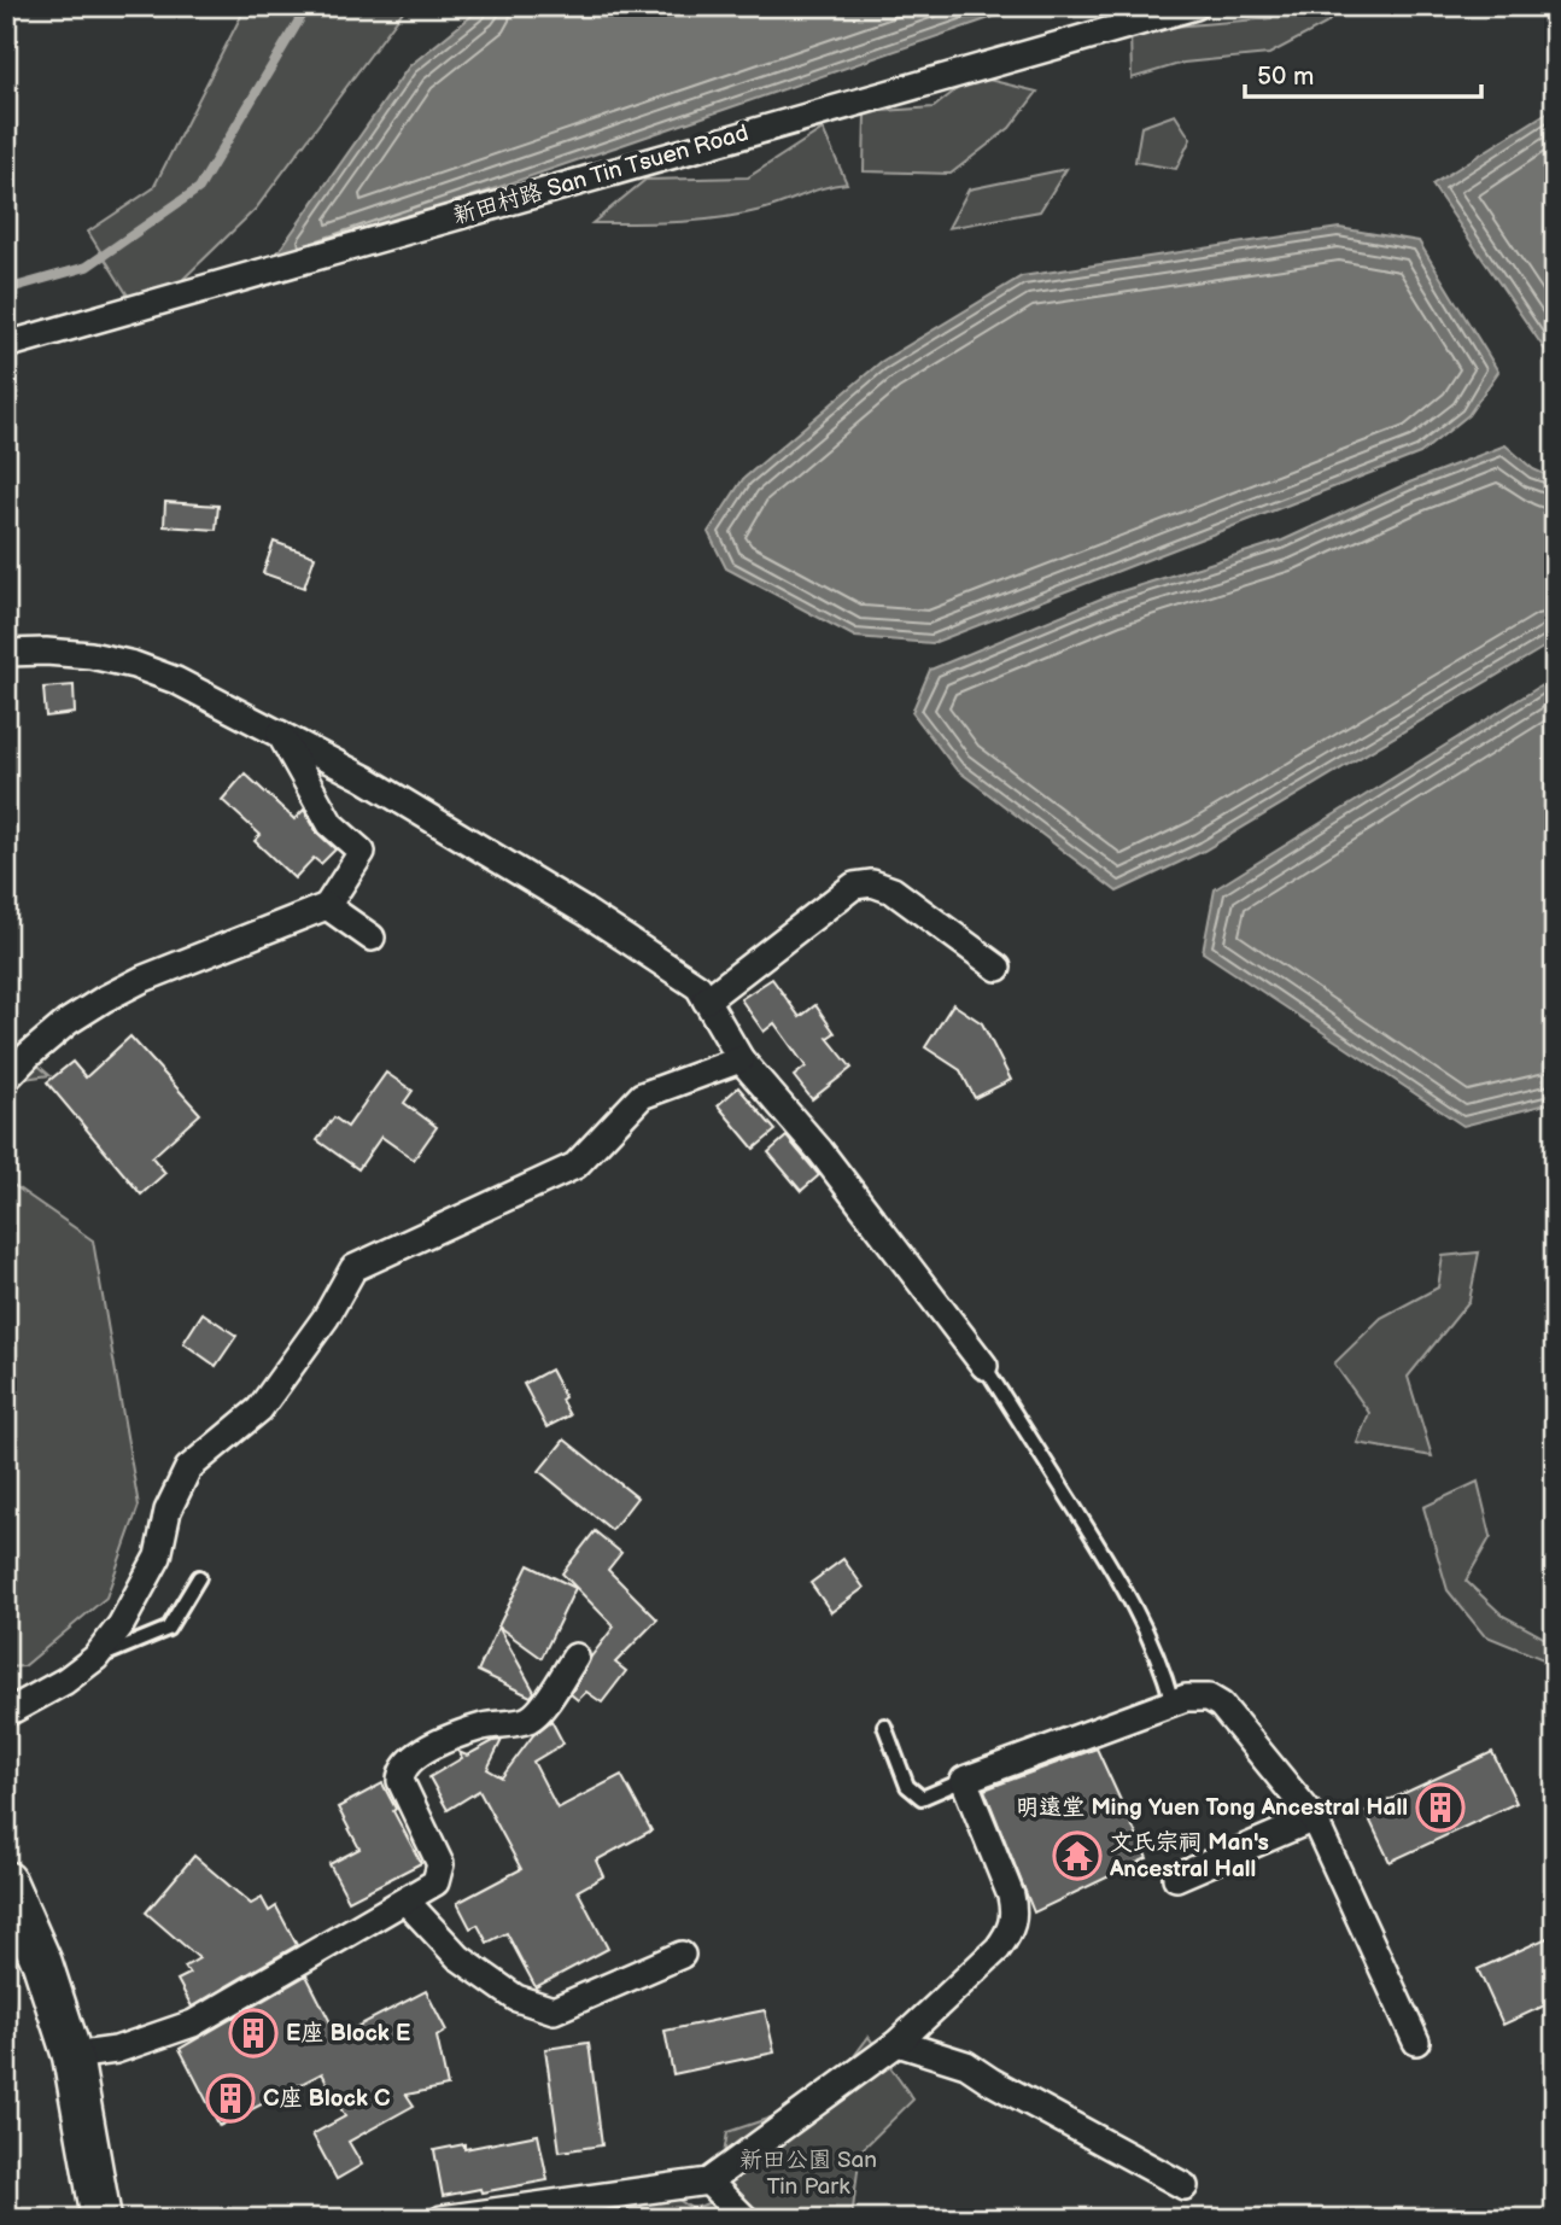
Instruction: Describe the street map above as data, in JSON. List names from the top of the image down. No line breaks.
{"streets":{"street":["新田村路 San Tin Tsuen Road"]},"parks":["新田公園 San Tin Park"],"places":{"building":["明遠堂 Ming Yuen Tong Ancestral Hall","E座 Block E","C座 Block C"],"temple":["文氏宗祠 Man's Ancestral Hall"]},"scale_bar":"50 m"}
